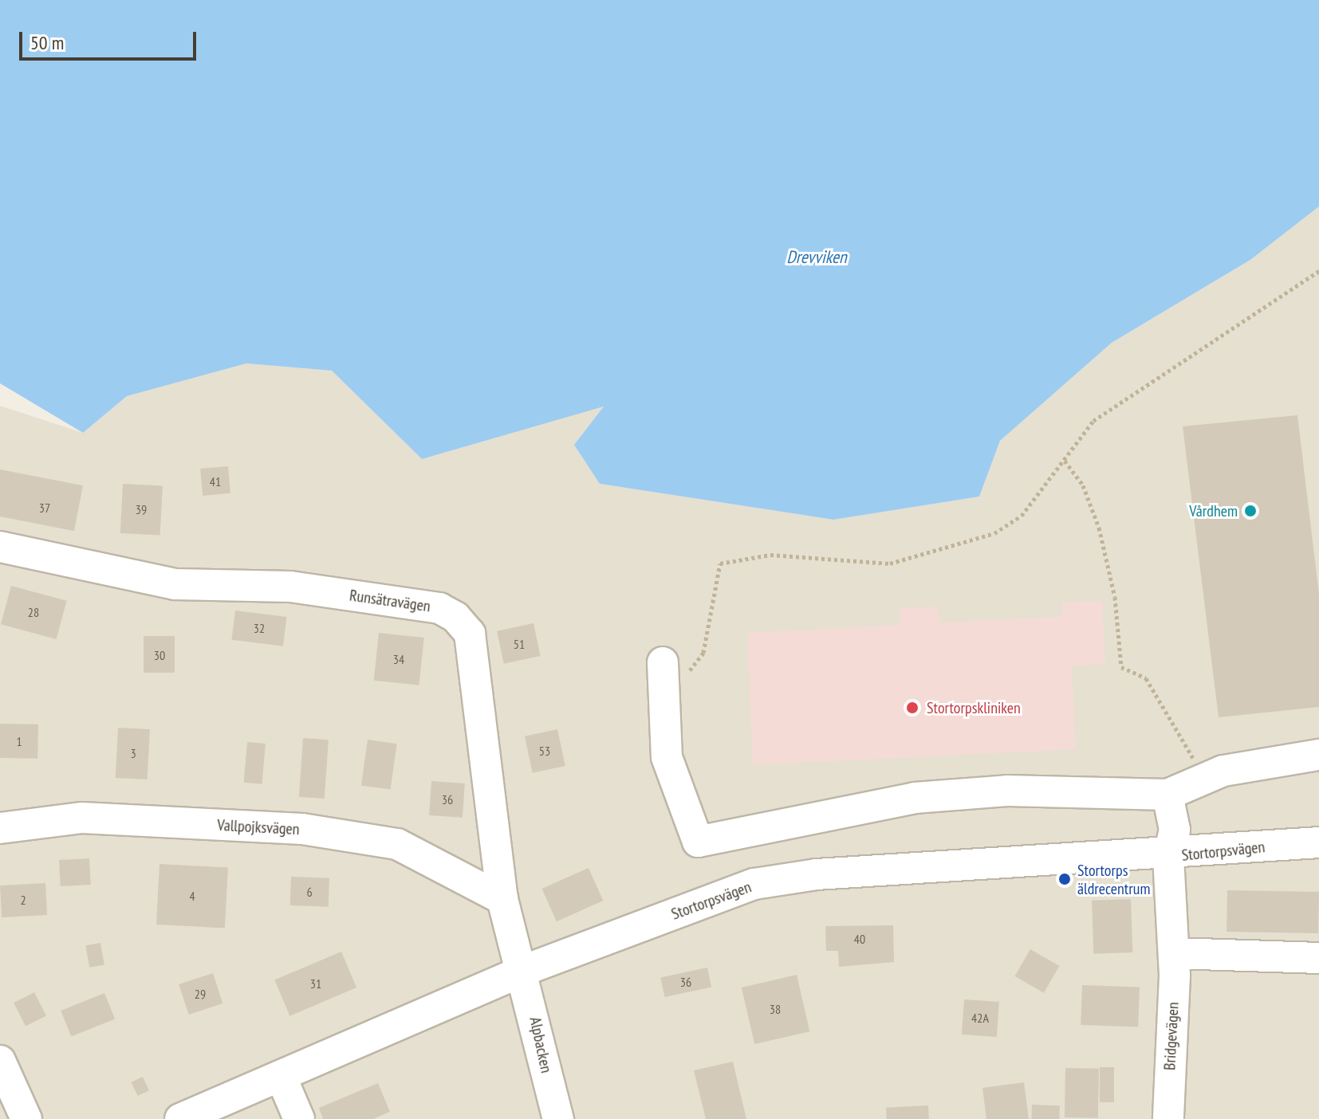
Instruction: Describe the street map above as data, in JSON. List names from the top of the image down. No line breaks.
{"streets":{"street":["Runsätravägen","Vallpojksvägen","Stortorpsvägen","Bridgevägen","Alpbacken"]},"crossings":[["Runsätravägen","Vallpojksvägen"],["Runsätravägen","Stortorpsvägen"],["Runsätravägen","Alpbacken"],["Stortorpsvägen","Bridgevägen"],["Stortorpsvägen","Alpbacken"]],"water":["Drevviken"],"places":["Vårdhem","Stortorpskliniken","Stortorps äldrecentrum"],"house_numbers":["41","37","39","28","32","51","30","34","1","53","3","36","6","4","2","40","36","31","29","38","42A"],"scale_bar":"50 m"}
